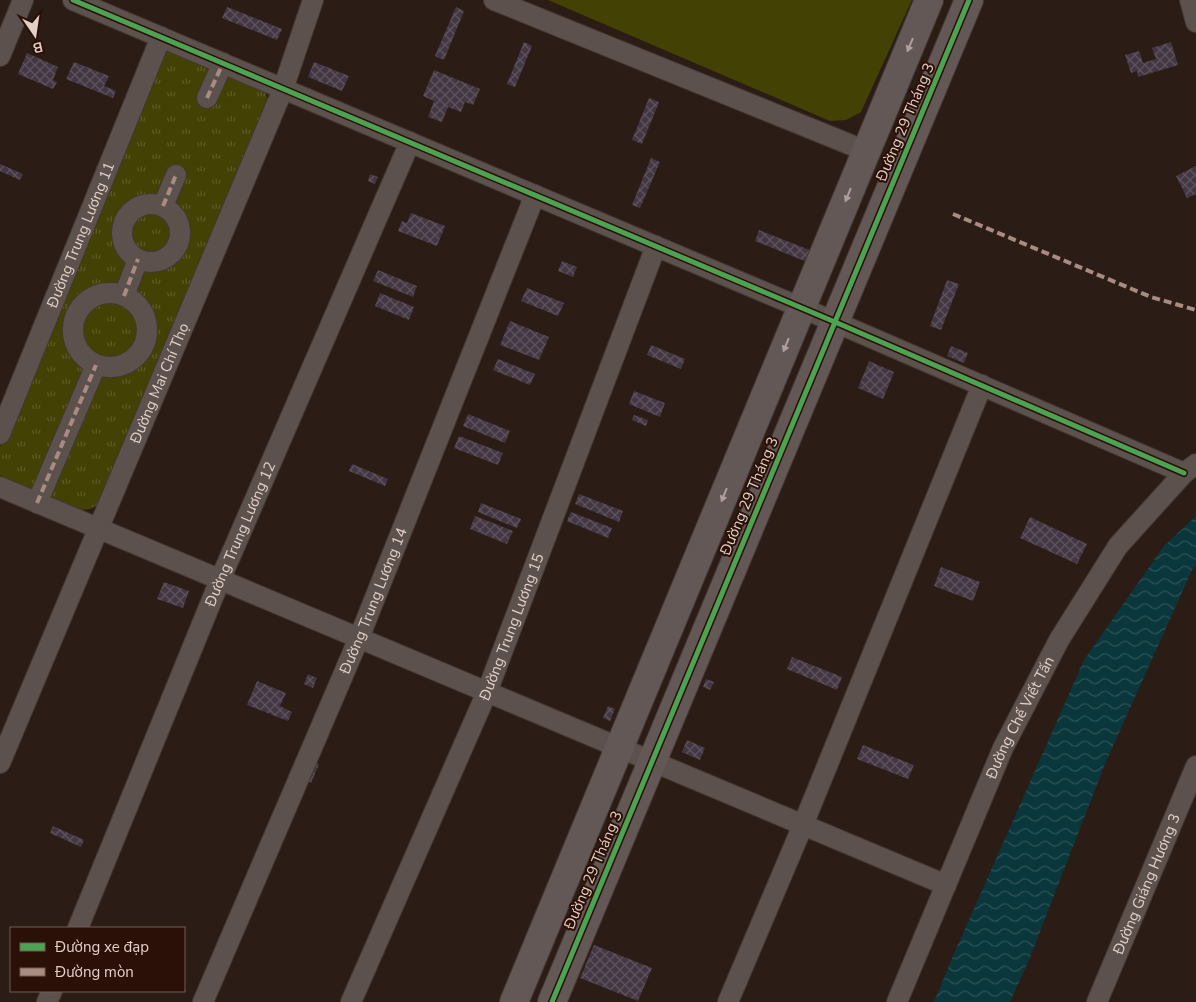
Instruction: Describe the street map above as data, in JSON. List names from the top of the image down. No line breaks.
{"streets":{"street":["Đường 29 Tháng 3","Đường Trung Lương 11","Đường Mai Chí Thọ","Đường Trung Lương 12","Đường Trung Lương 14","Đường Trung Lương 15","Đường Chế Viết Tấn","Đường Giáng Hương 3"]},"legend":["Đường xe đạp","Đường mòn"],"north":"bottom"}
